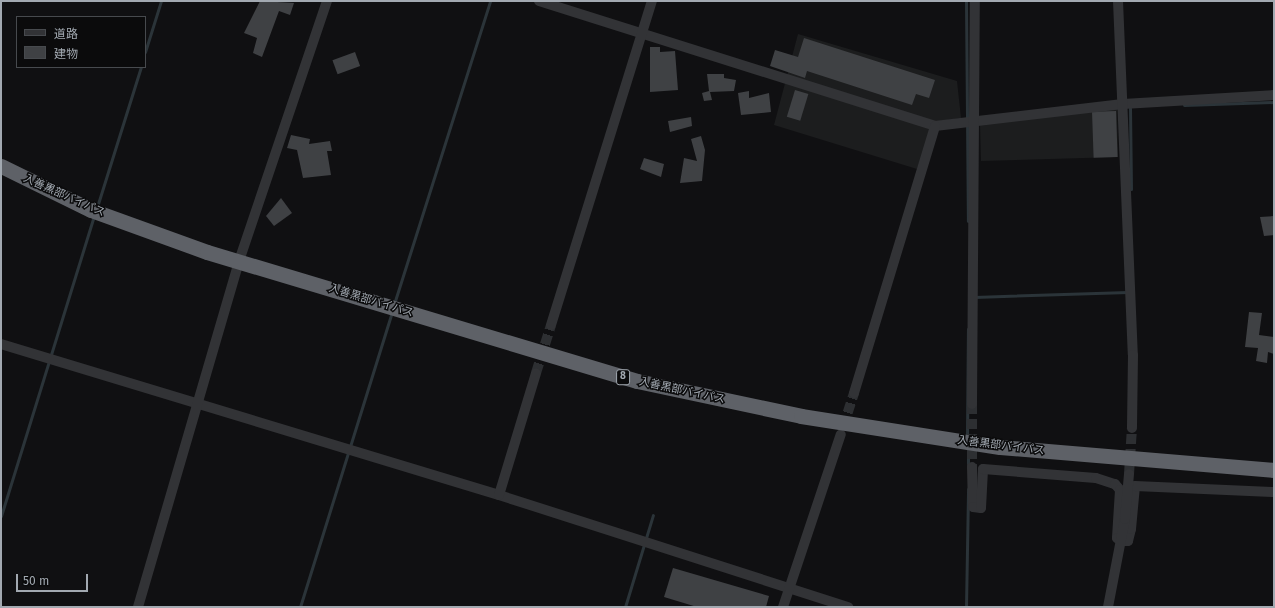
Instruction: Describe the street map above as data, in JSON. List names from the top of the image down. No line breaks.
{"streets":{"highway":["入善黒部バイパス","8"]},"legend":["道路","建物"],"scale_bar":"50 m"}
